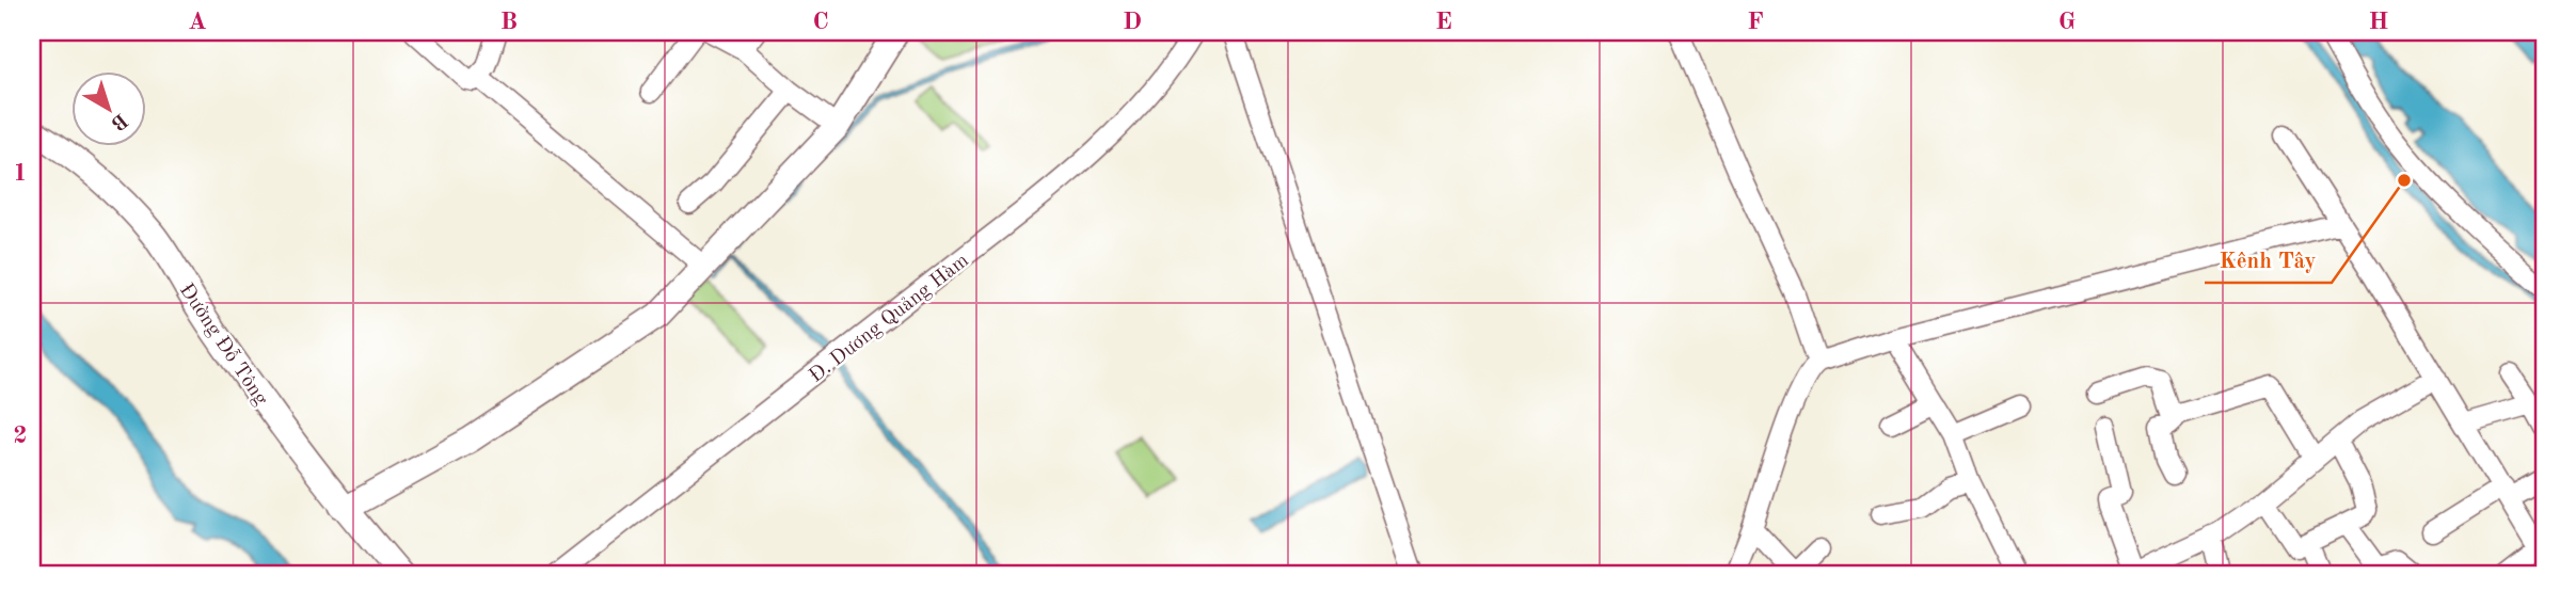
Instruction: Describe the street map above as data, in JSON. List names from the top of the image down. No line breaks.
{"streets":{"main road":["Đường Đỗ Tông"],"street":["Đ. Dương Quảng Hàm"]},"places":["Kênh Tây"],"north":"bottom right","grid":{"columns":["A","B","C","D","E","F","G","H"],"rows":["1","2"]}}
